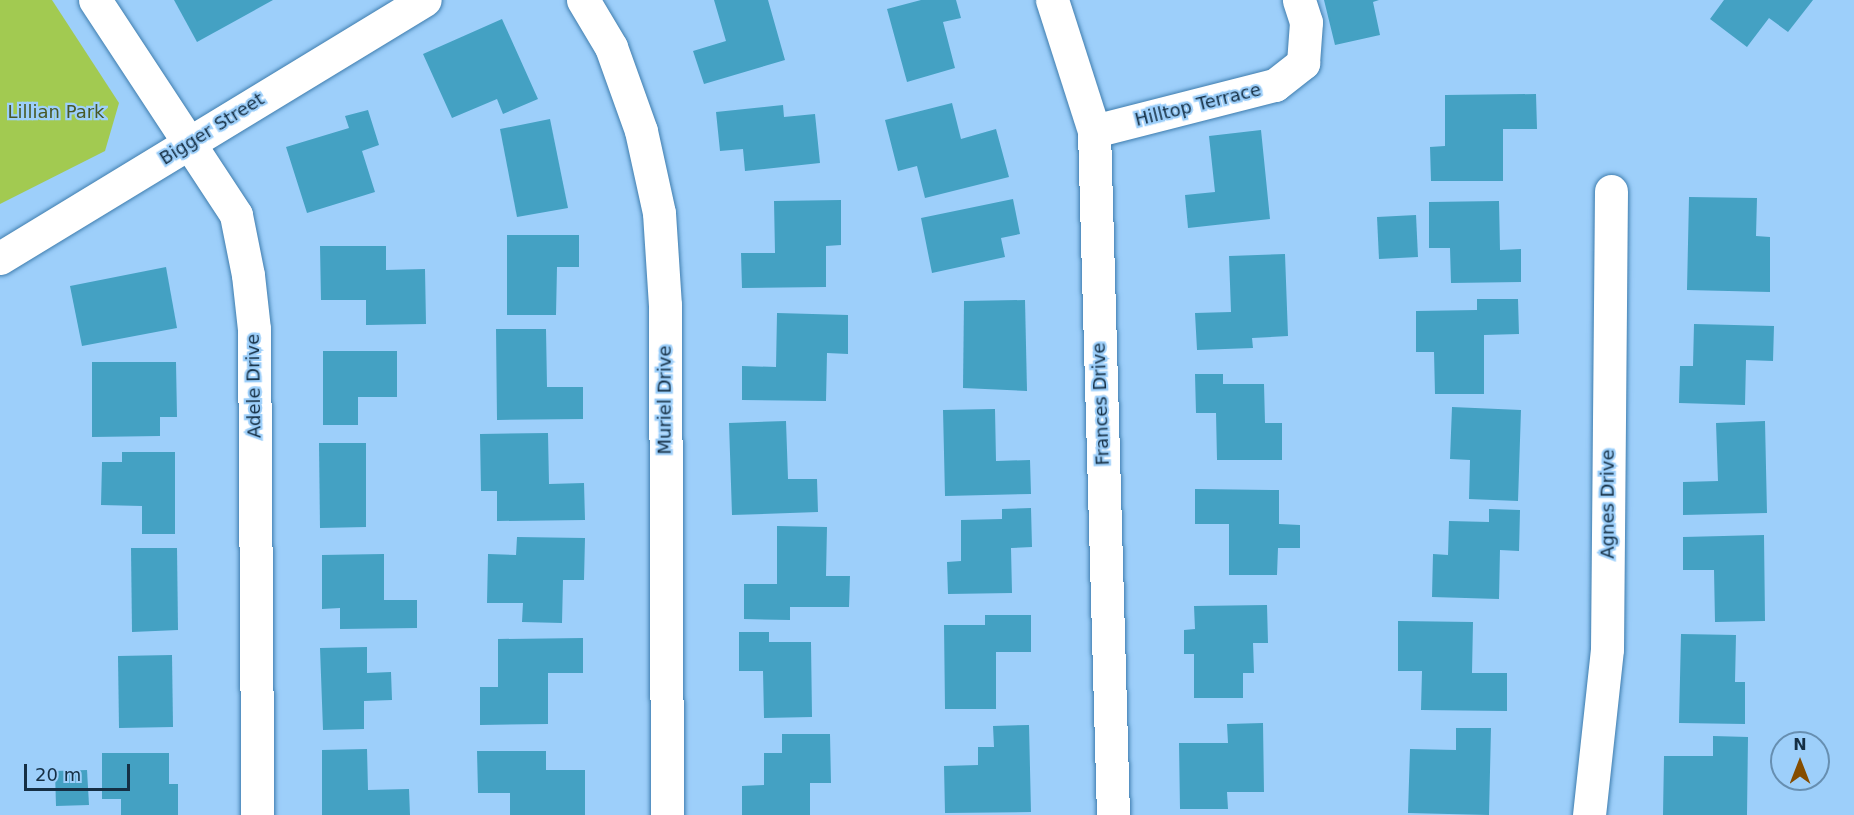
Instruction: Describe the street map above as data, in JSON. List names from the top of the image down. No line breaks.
{"streets":{"street":["Hilltop Terrace","Bigger Street","Adele Drive","Muriel Drive","Frances Drive","Agnes Drive"]},"crossings":[["Hilltop Terrace","Frances Drive"],["Bigger Street","Adele Drive"]],"parks":["Lillian Park"],"scale_bar":"20 m","north":"top"}
